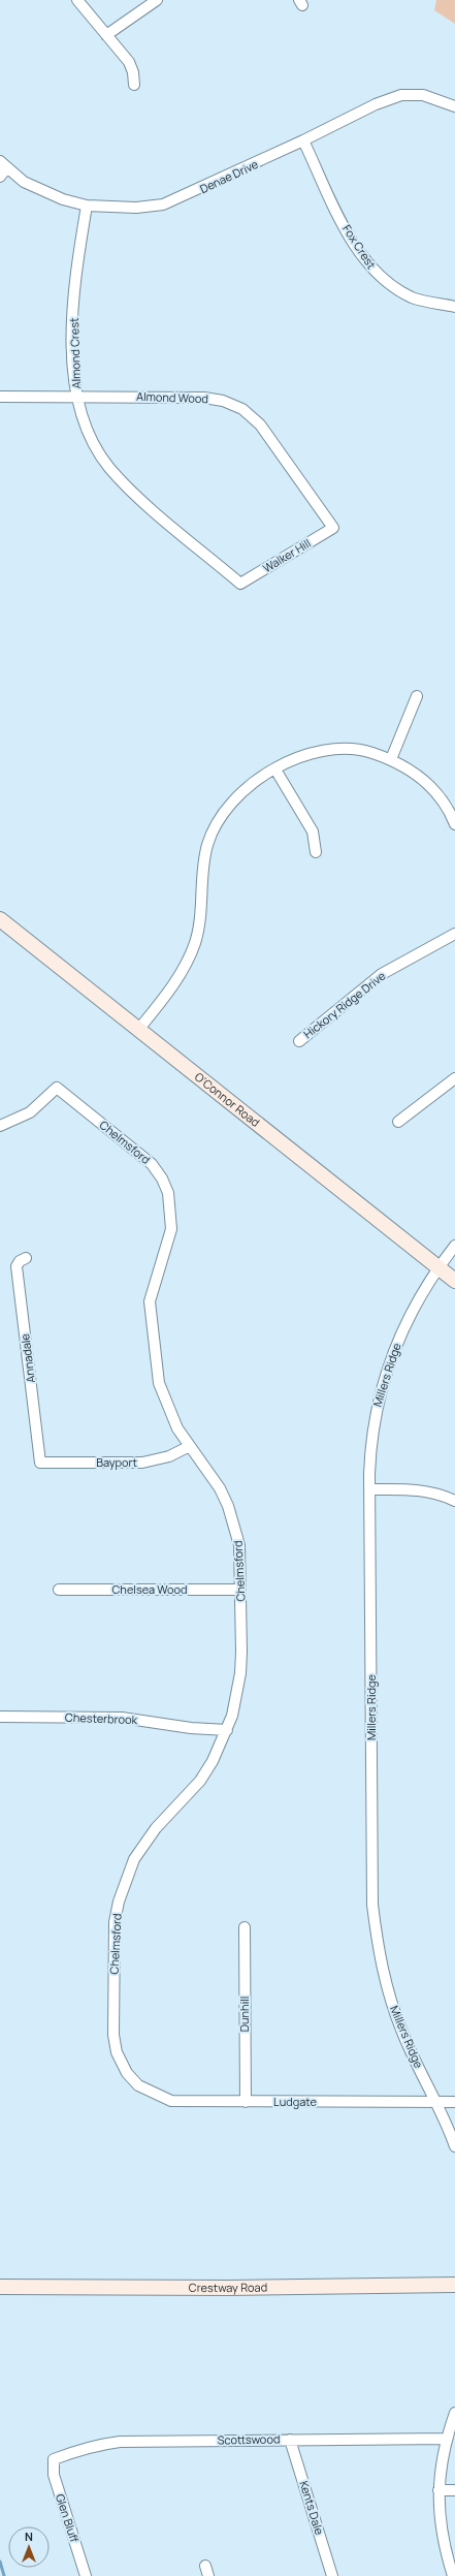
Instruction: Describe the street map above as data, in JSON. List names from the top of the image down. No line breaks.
{"streets":{"main road":["O'Connor Road","Crestway Road"],"street":["Denae Drive","Fox Crest","Almond Crest","Almond Wood","Walker Hill","Hickory Ridge Drive","Chelmsford","Annadale","Millers Ridge","Bayport","Chelsea Wood","Chesterbrook","Dunhill","Ludgate","Scottswood","Kents Dale","Glen Bluff"]},"crossings":[["Denae Drive","Fox Crest"],["Denae Drive","Almond Crest"],["Almond Crest","Almond Wood"],["Almond Crest","Walker Hill"],["Almond Wood","Walker Hill"],["O'Connor Road","Millers Ridge"],["Chelmsford","Bayport"],["Chelmsford","Chelsea Wood"],["Chelmsford","Chesterbrook"],["Chelmsford","Ludgate"],["Annadale","Bayport"],["Millers Ridge","Ludgate"],["Dunhill","Ludgate"],["Scottswood","Kents Dale"],["Scottswood","Glen Bluff"]],"north":"top"}
